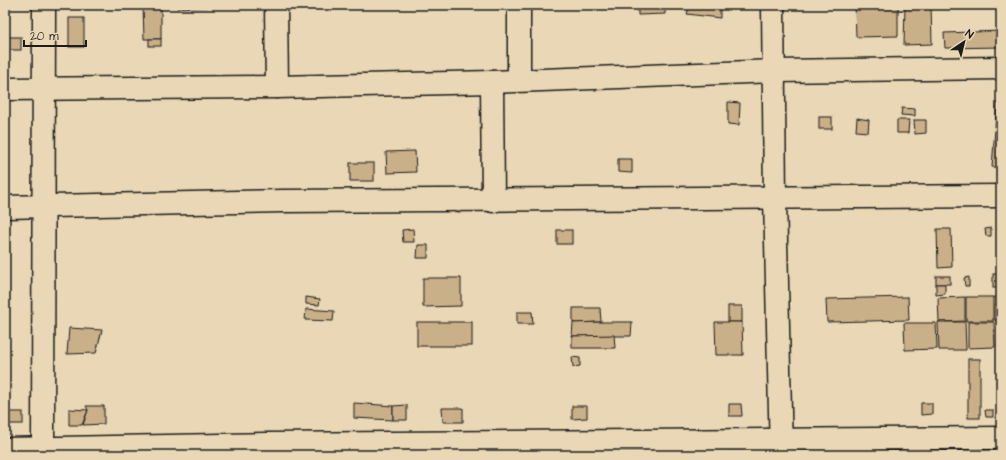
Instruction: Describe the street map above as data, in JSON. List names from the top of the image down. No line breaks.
{"scale_bar":"20 m","north":"top right"}
